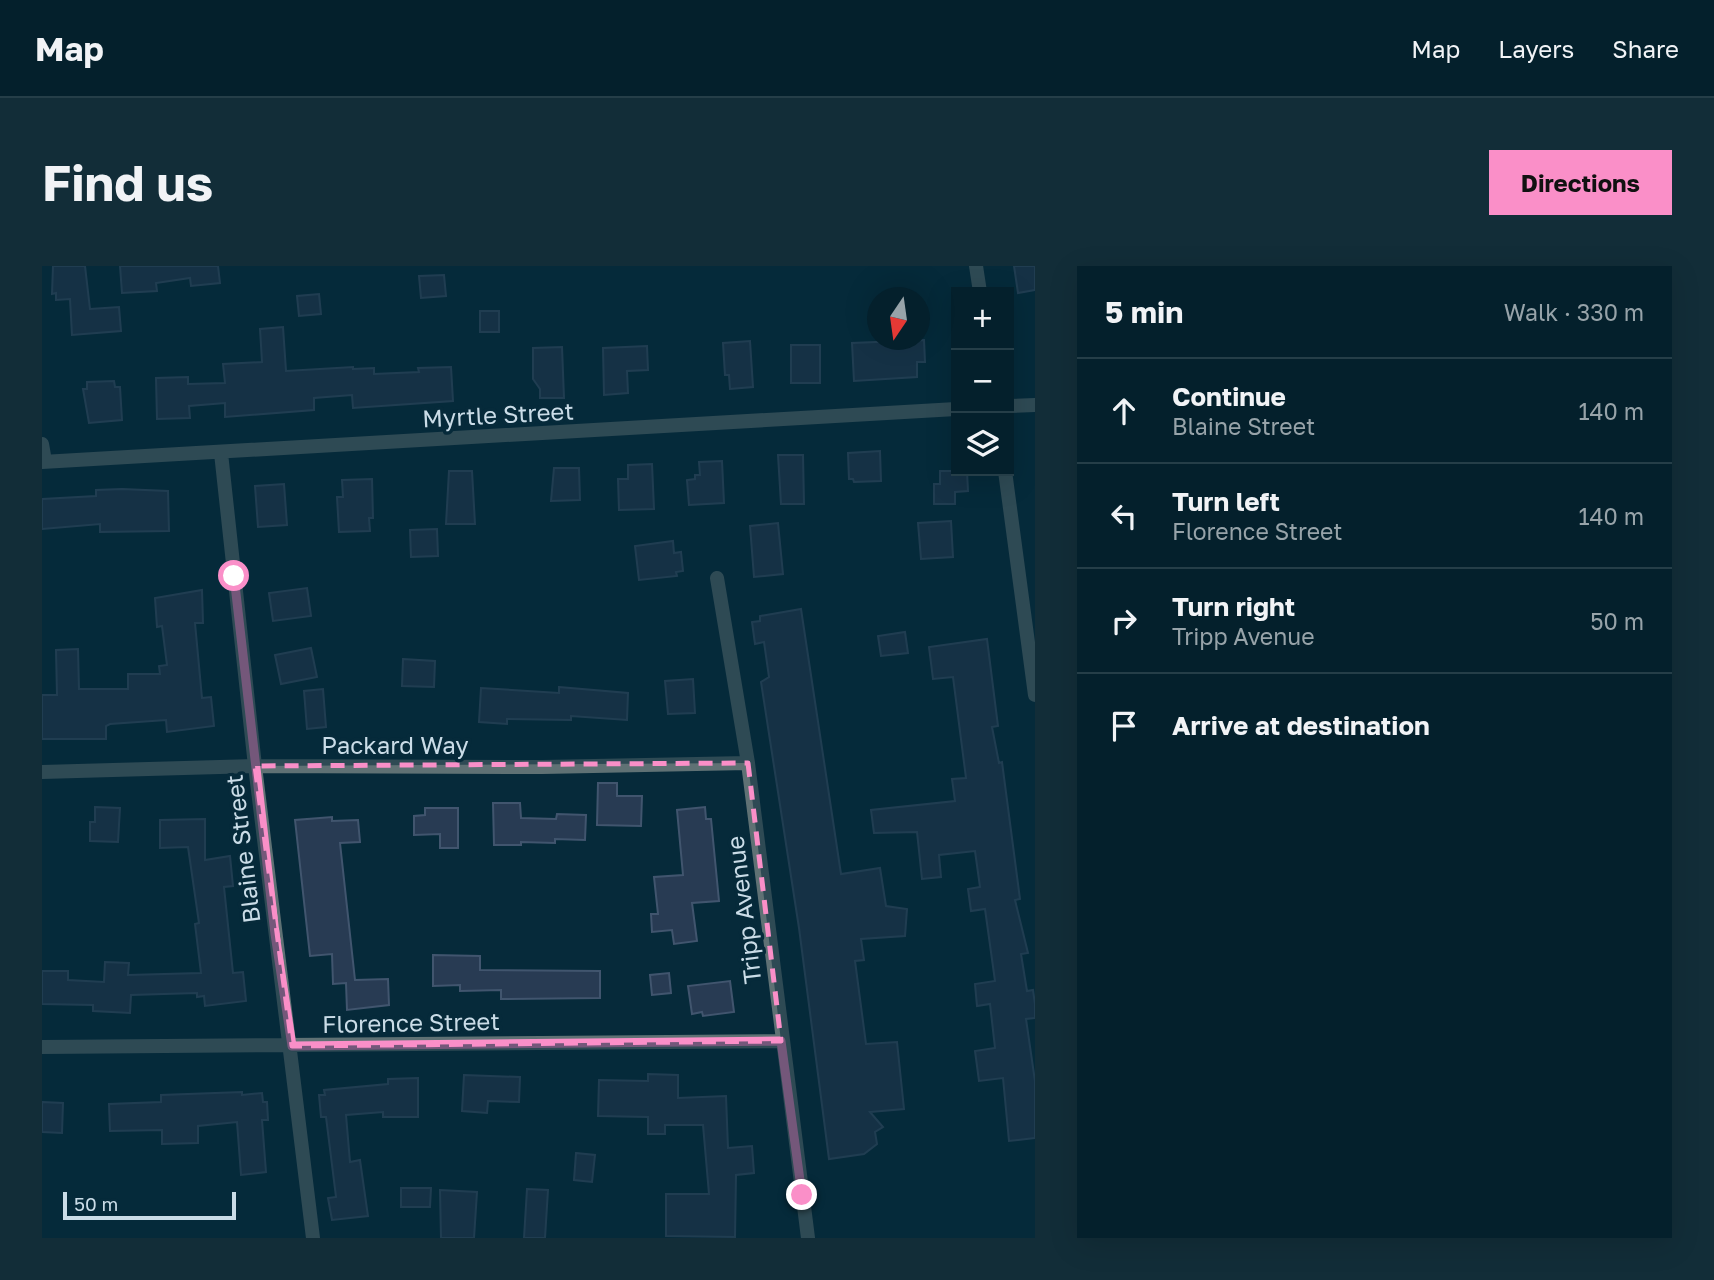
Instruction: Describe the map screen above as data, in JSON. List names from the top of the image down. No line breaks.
{"streets":{"street":["Myrtle Street","Packard Way","Blaine Street","Tripp Avenue","Florence Street"]},"crossings":[["Myrtle Street","Blaine Street"],["Packard Way","Blaine Street"],["Packard Way","Tripp Avenue"],["Blaine Street","Florence Street"],["Tripp Avenue","Florence Street"]],"scale_bar":"50 m","north":"bottom","page":{"header":"Map","nav":["Map","Layers","Share"],"buttons":"Directions","title":"Find us","heading":["5 min","Walk · 330 m"],"map_buttons":["+","−"],"list":[["Continue","Blaine Street","140 m"],["Turn left","Florence Street","140 m"],["Turn right","Tripp Avenue","50 m"],"Arrive at destination"],"scale":"50 m"}}
